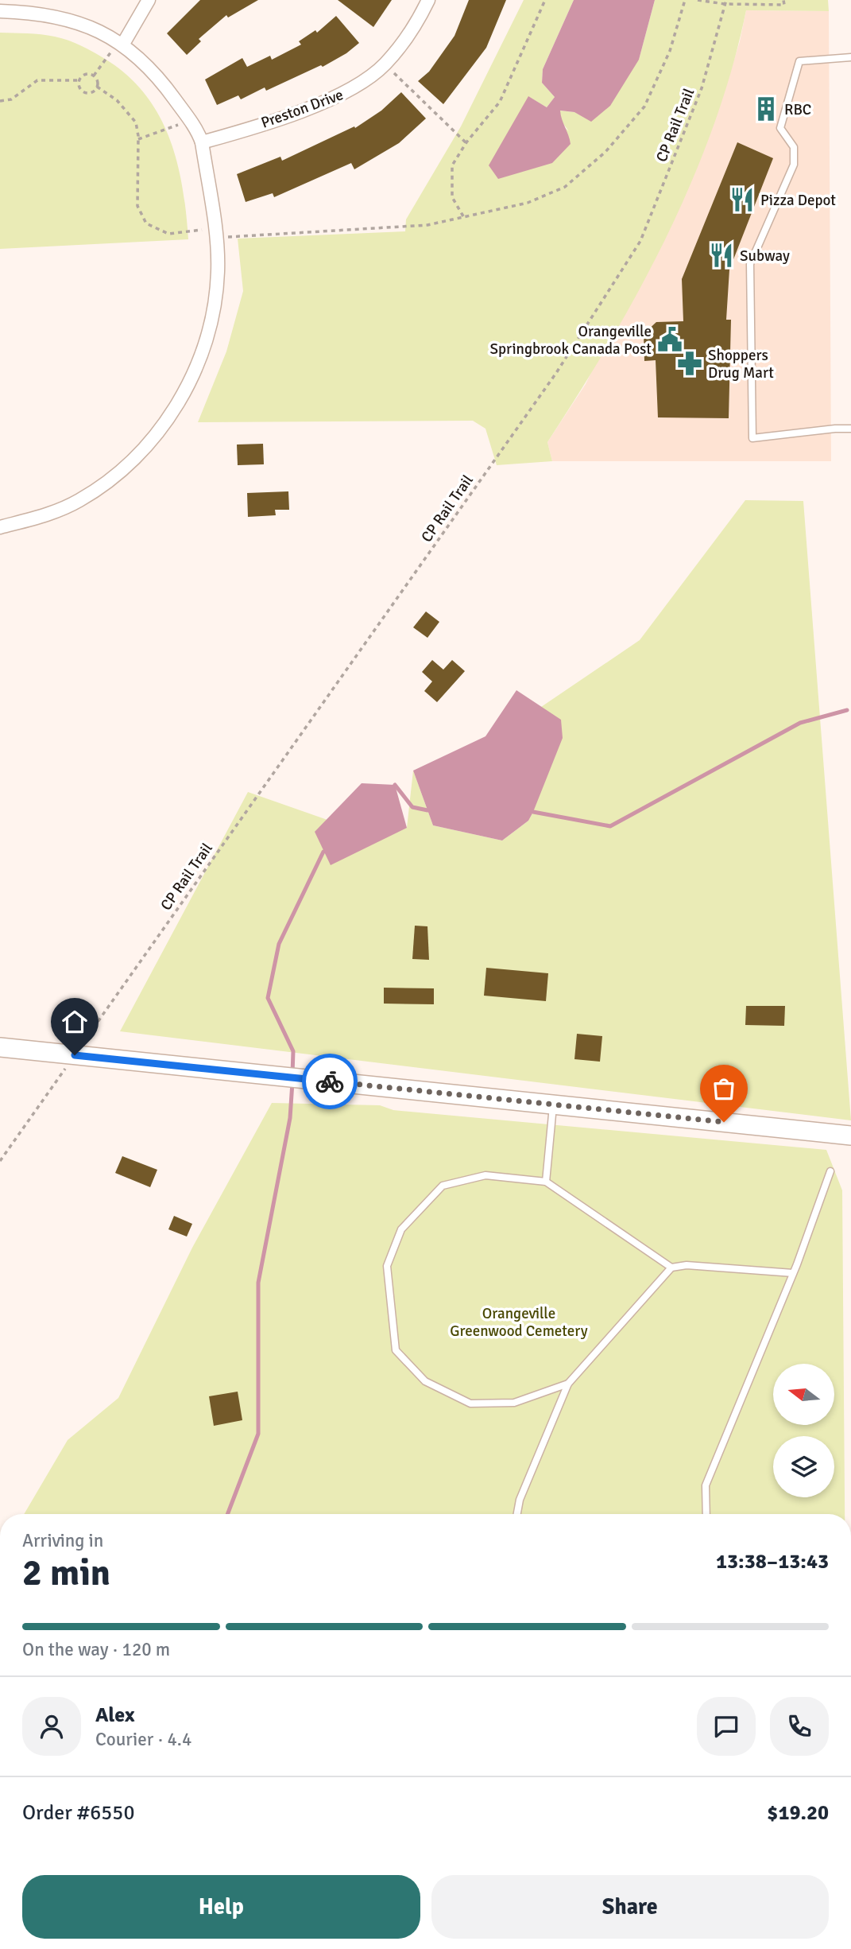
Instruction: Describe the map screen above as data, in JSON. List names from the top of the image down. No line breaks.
{"streets":{"street":["Preston Drive"],"path":["CP Rail Trail"]},"parks":["Orangeville Greenwood Cemetery"],"places":{"building":["RBC"],"restaurant":["Pizza Depot","Subway"],"public building":["Orangeville Springbrook Canada Post"],"pharmacy":["Shoppers Drug Mart"]},"north":"left","page":{"heading":["2 min","Arriving in","13:38–13:43"],"panel":["Alex","Courier · 4.4","Order #6550","$19.20"],"bar":"On the way · 120 m","buttons":["Help","Share"]}}
